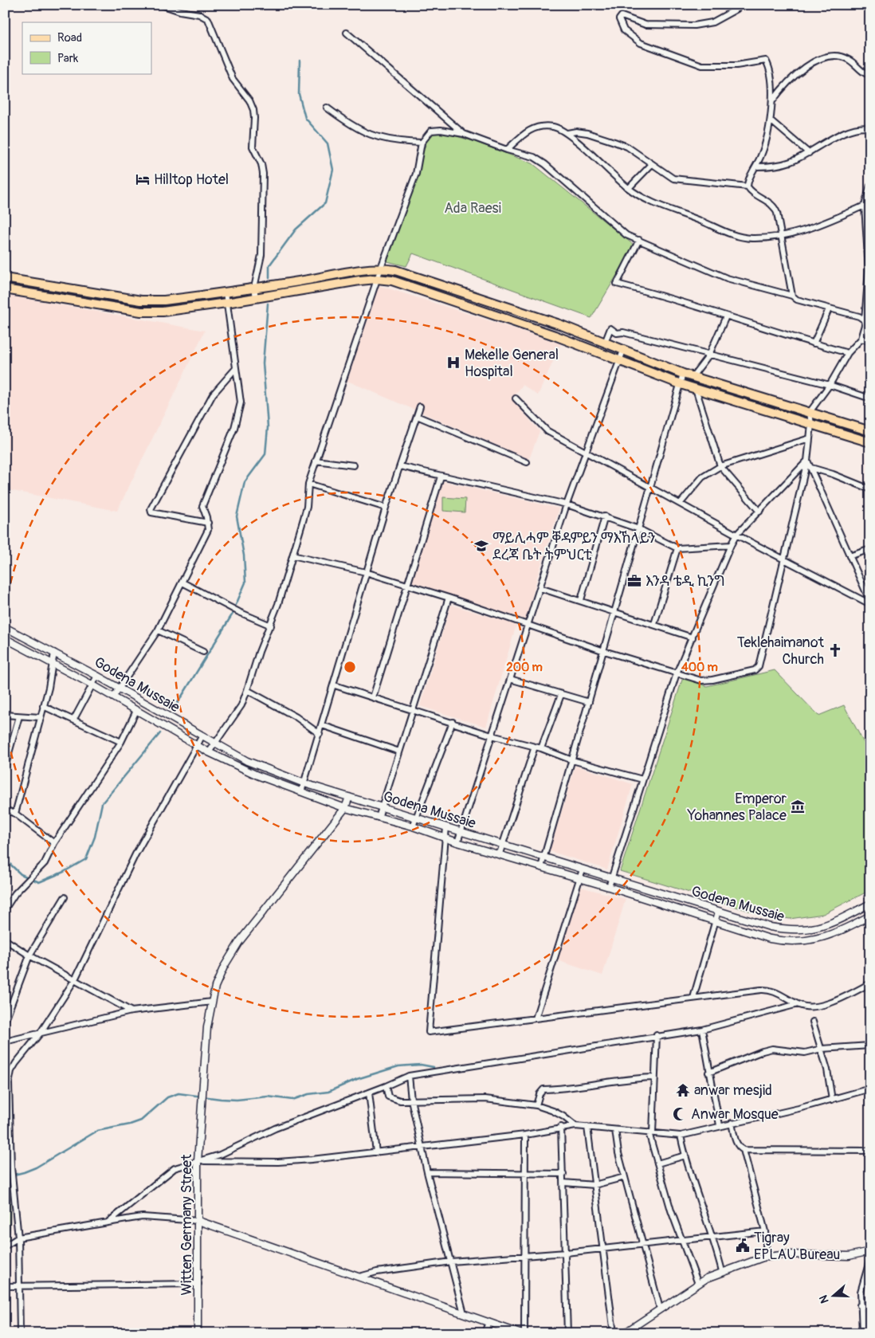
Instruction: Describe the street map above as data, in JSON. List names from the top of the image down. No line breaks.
{"streets":{"street":["Godena Mussaie","Witten Germany Street"]},"crossings":[["Godena Mussaie","Witten Germany Street"]],"parks":["Ada Raesi"],"places":{"hotel":["Hilltop Hotel"],"hospital":["Mekelle General Hospital"],"school or university":["ማይሊሓም ቐዳምይን ማእኸላይን ደረጃ ቤት ትምህርቲ"],"office":["እንዳ ቴዲ ኪንግ"],"church":["Teklehaimanot Church"],"museum":["Emperor Yohannes Palace"],"temple":["anwar mesjid"],"mosque":["Anwar Mosque"],"public building":["Tigray EPLAU Bureau"]},"legend":["Road","Park"],"north":"left","rings":["200 m","400 m"]}
